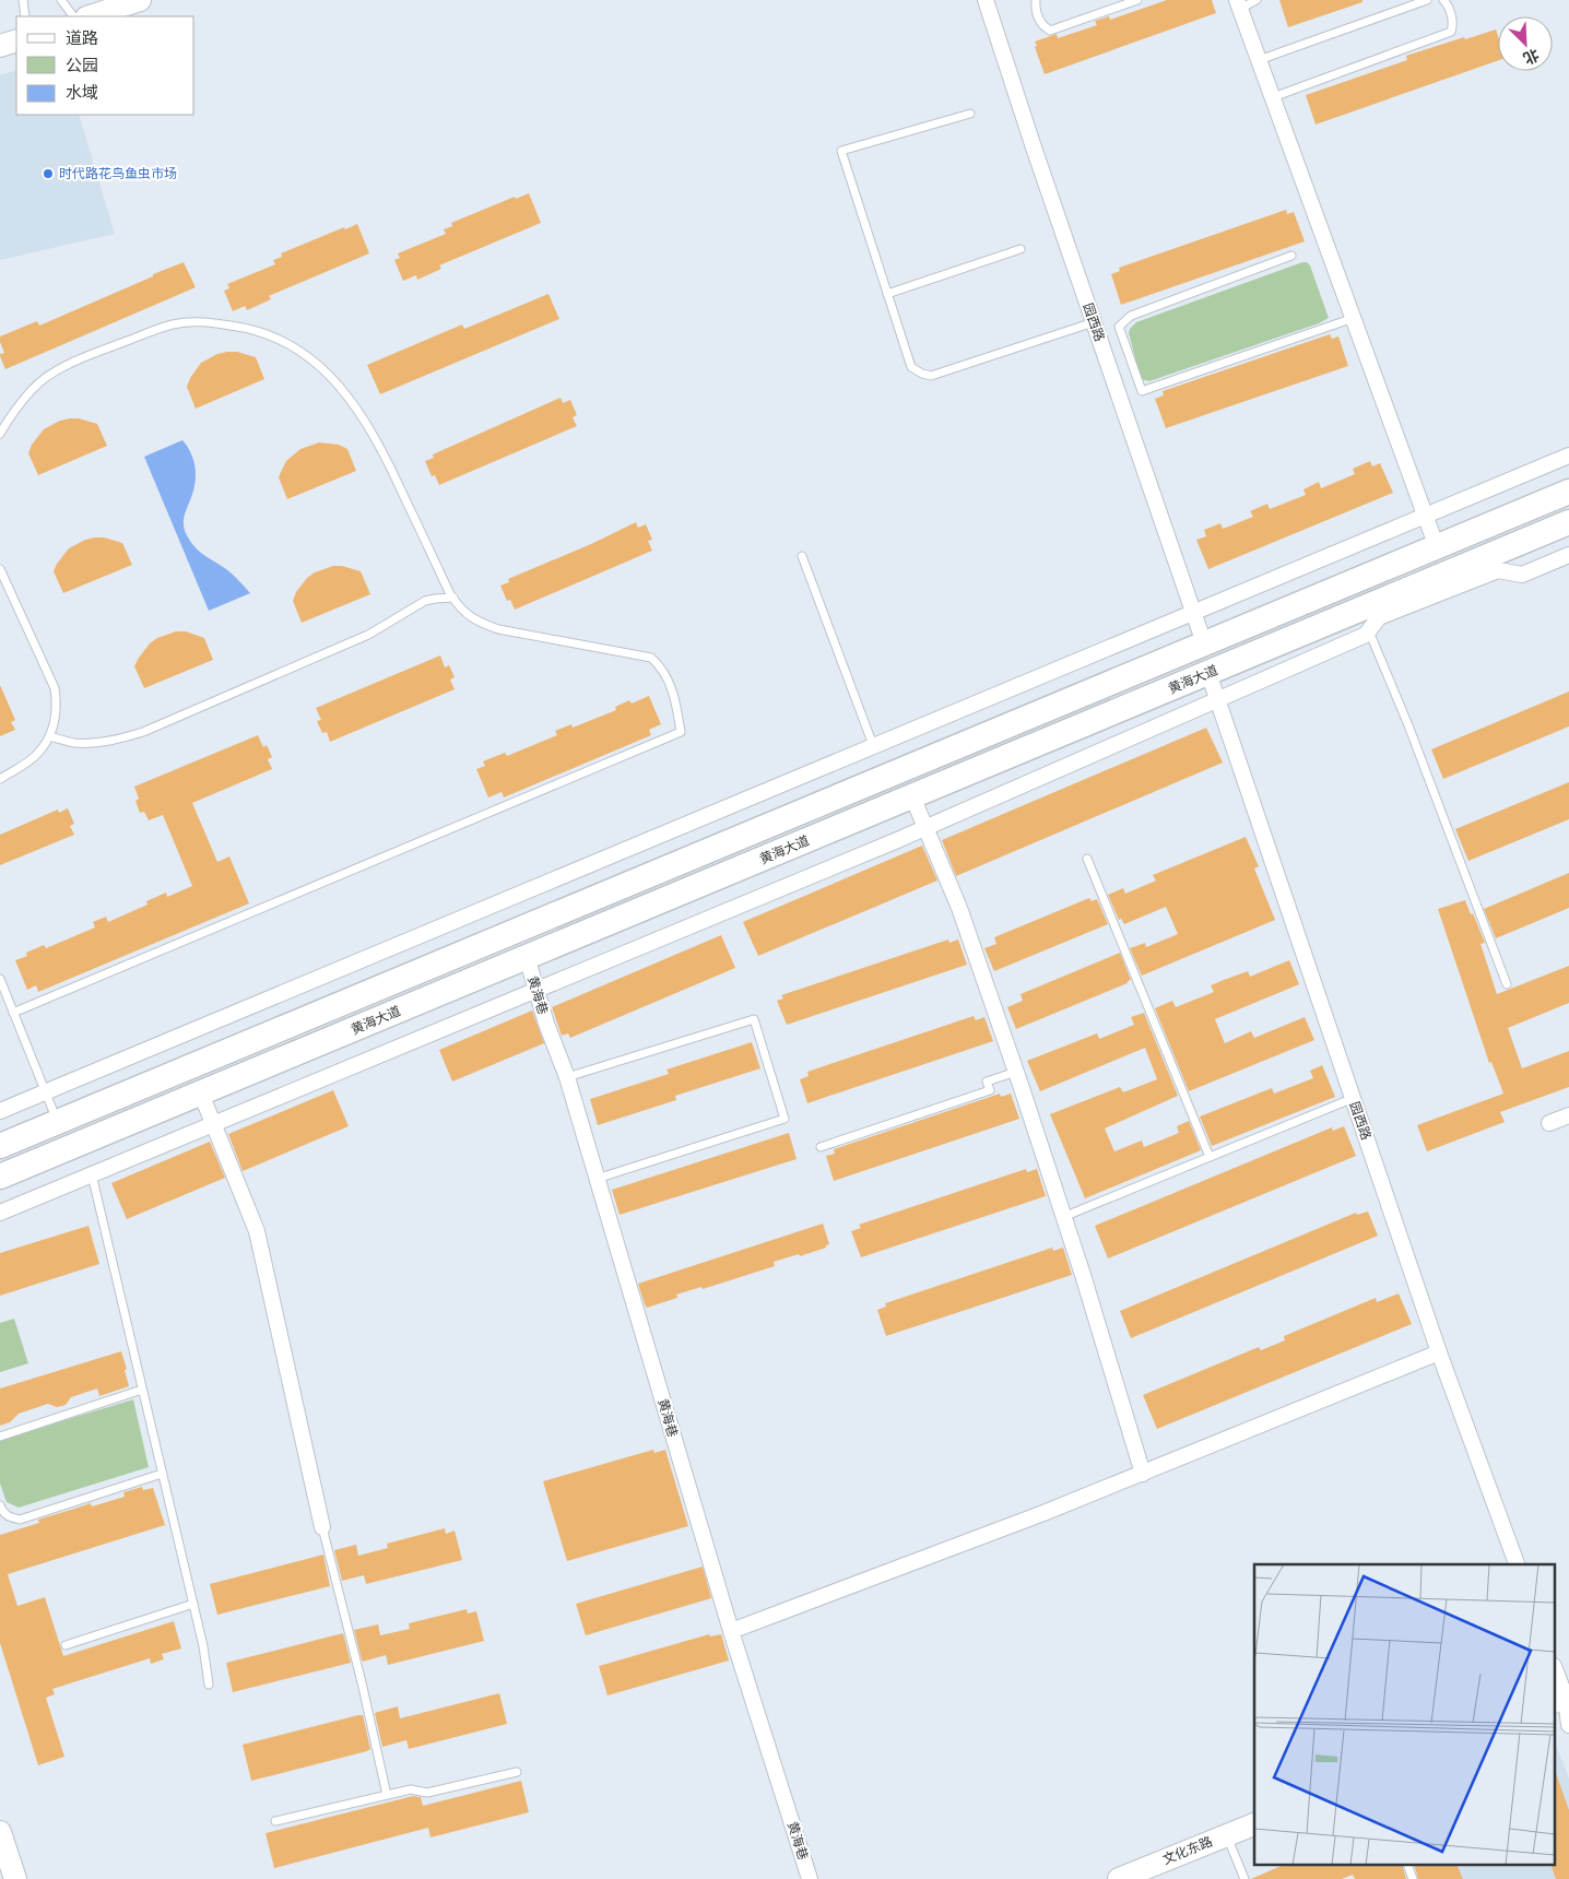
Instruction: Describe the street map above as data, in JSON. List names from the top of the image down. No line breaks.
{"streets":{"main road":["黄海大道"],"street":["园西路","黄海巷","文化东路"]},"crossings":[["园西路","黄海大道"],["黄海大道","黄海巷"]],"places":["时代路花鸟鱼虫市场"],"legend":["道路","公园","水域"],"north":"bottom right"}
